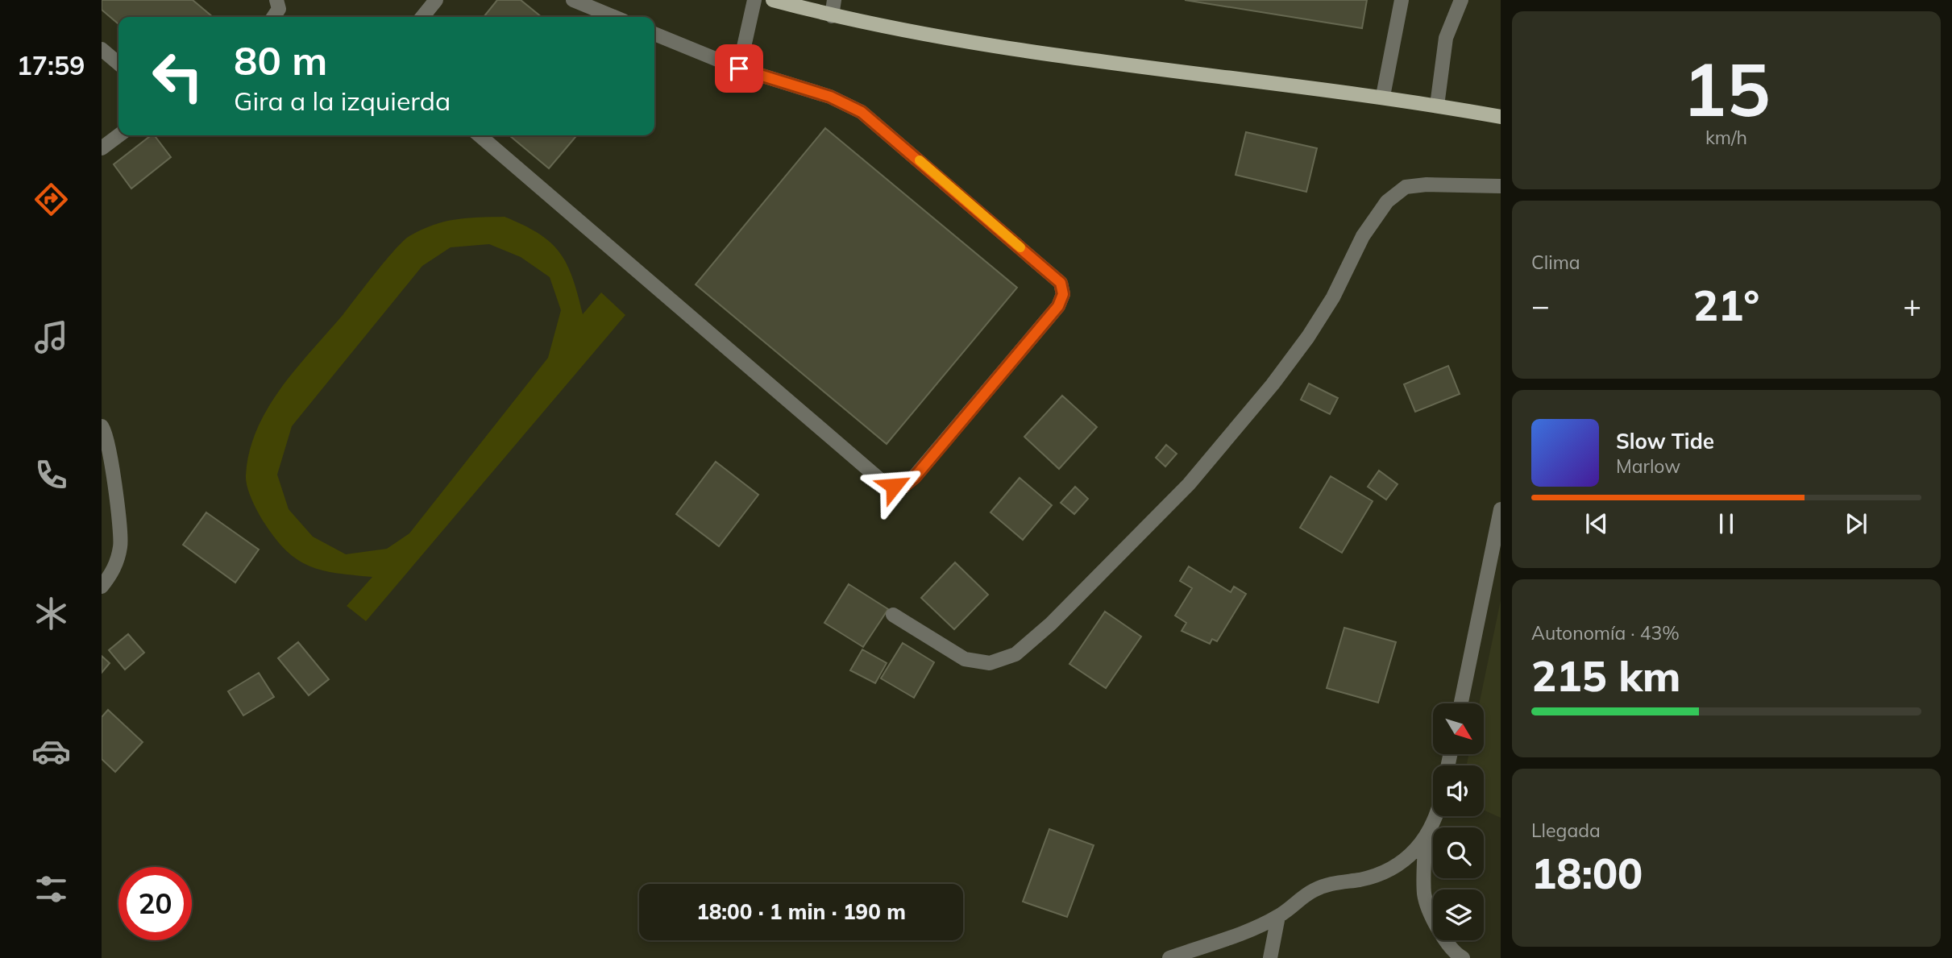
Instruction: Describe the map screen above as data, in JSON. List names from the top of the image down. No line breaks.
{"north":"bottom right","page":{"tabs":"17:59","tile":[["15","km/h"],"Clima",["Autonomía · 43%","215 km"],["Llegada","18:00"]],"turn":["80 m","Gira a la izquierda"],"heat":["−","21°","+"],"song":["Slow Tide","Marlow"],"limit":"20","trip":"18:00 · 1 min · 190 m"}}
